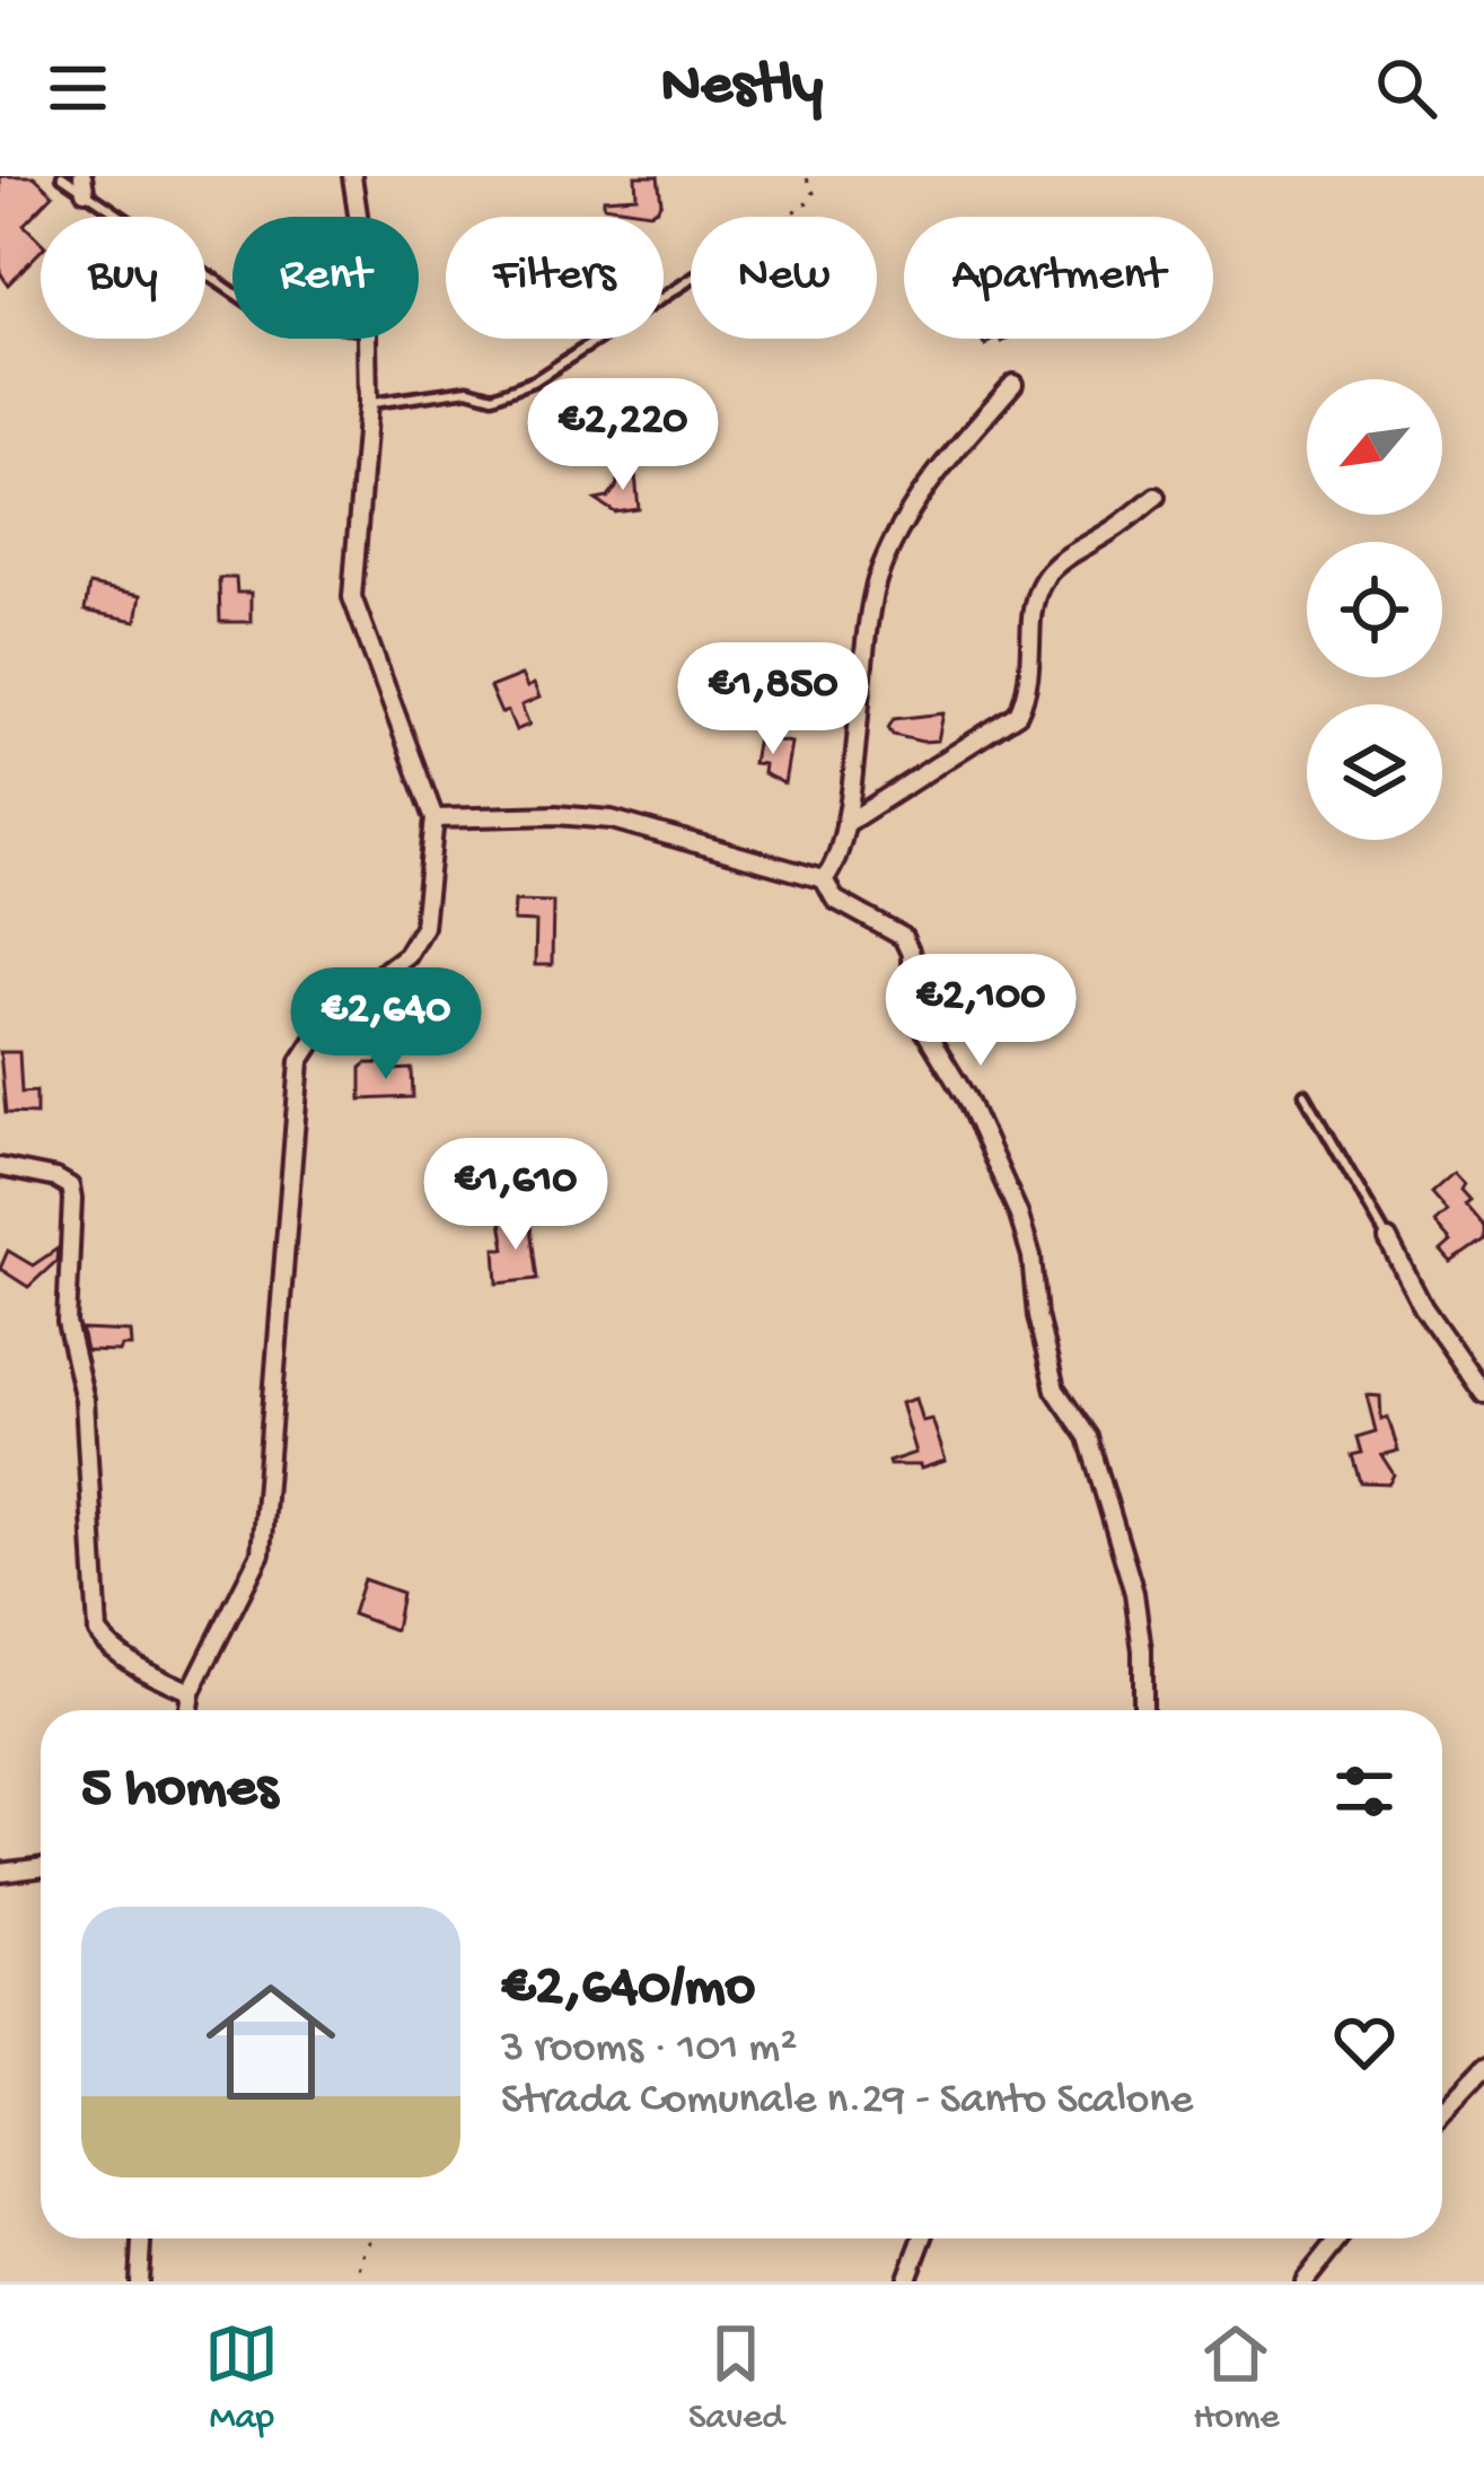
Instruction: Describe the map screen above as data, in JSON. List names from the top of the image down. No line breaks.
{"north":"bottom left","page":{"header":"Nestly","chip":["Buy","Rent","Filters","New","Apartment"],"price":["€2,220","€1,850","€2,100","€2,640","€1,610"],"heading":"5 homes","list":[{"name":"€2,640/mo","note":"3 rooms · 101 m² · Strada Comunale n.29 - Santo Scalone"}],"tabs":["Map","Saved","Home"]}}
